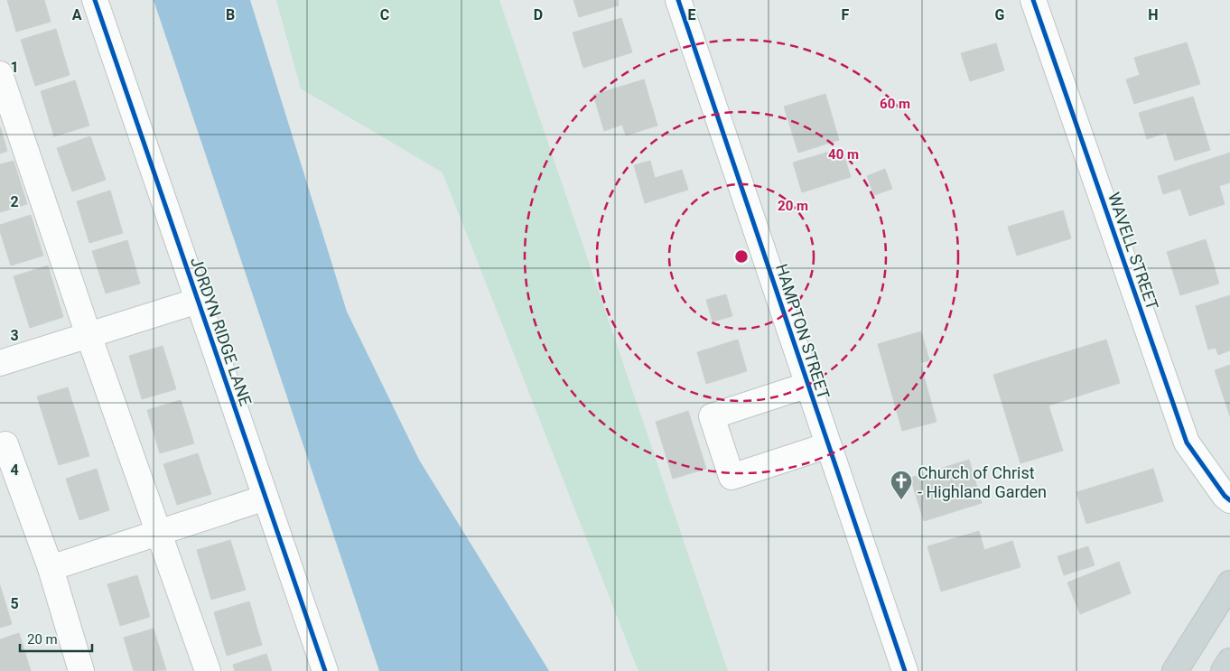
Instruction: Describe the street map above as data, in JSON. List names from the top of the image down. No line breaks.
{"streets":{"street":["WAVELL STREET","JORDYN RIDGE LANE","HAMPTON STREET"]},"places":{"church":["Church of Christ - Highland Garden"]},"scale_bar":"20 m","grid":{"columns":["A","B","C","D","E","F","G","H"],"rows":["1","2","3","4","5"]},"rings":["60 m","40 m","20 m"]}
